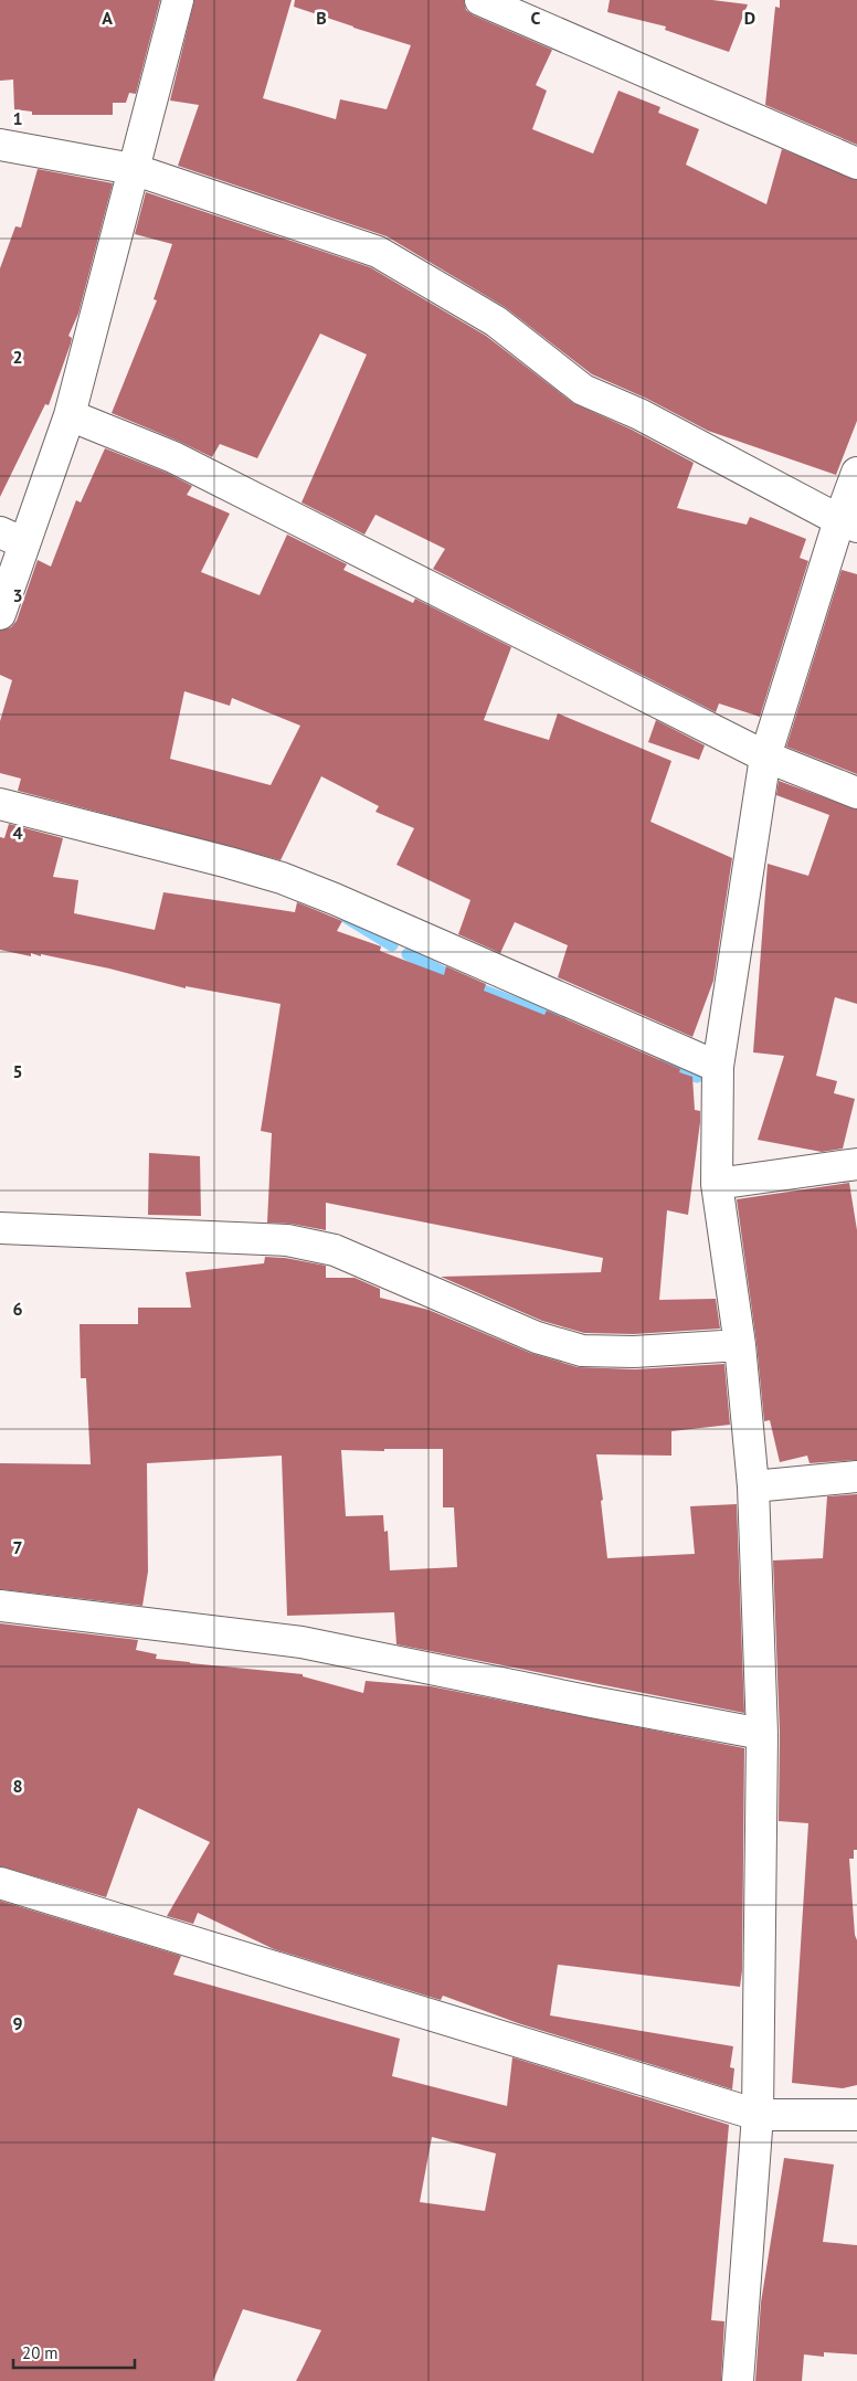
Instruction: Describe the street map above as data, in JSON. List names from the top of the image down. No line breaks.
{"scale_bar":"20 m","grid":{"columns":["A","B","C","D"],"rows":["1","2","3","4","5","6","7","8","9"]}}
